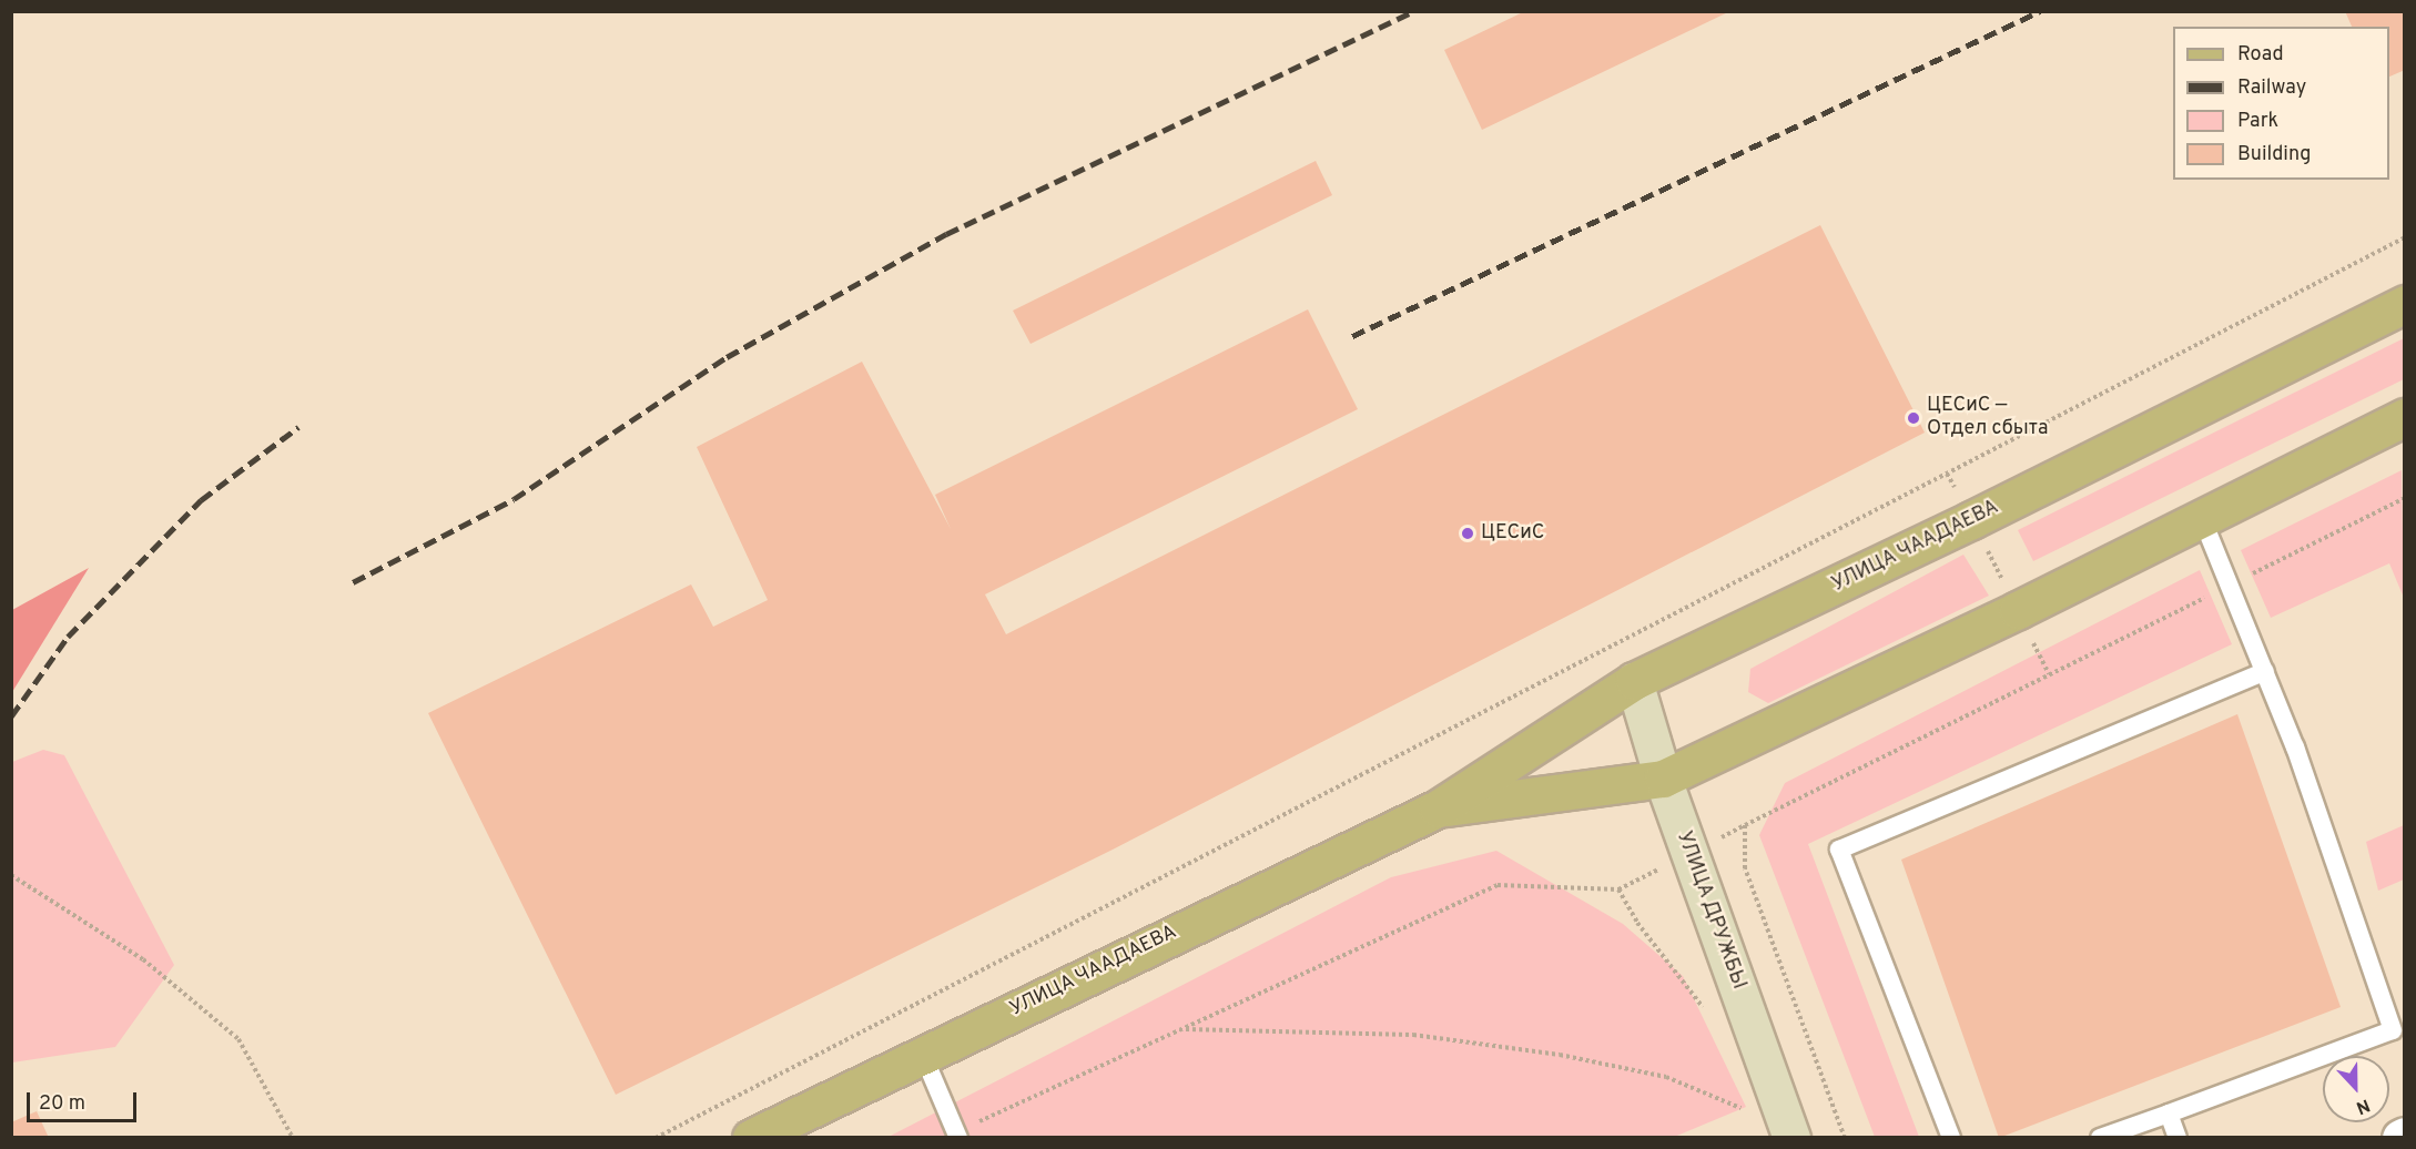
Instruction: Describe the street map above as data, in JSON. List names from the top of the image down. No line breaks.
{"streets":{"main road":["УЛИЦА ЧААДАЕВА","УЛИЦА ДРУЖБЫ"]},"crossings":[["УЛИЦА ЧААДАЕВА","УЛИЦА ДРУЖБЫ"]],"places":["ЦЕСиС — Отдел сбыта","ЦЕСиС"],"legend":["Road","Railway","Park","Building"],"scale_bar":"20 m","north":"bottom"}
